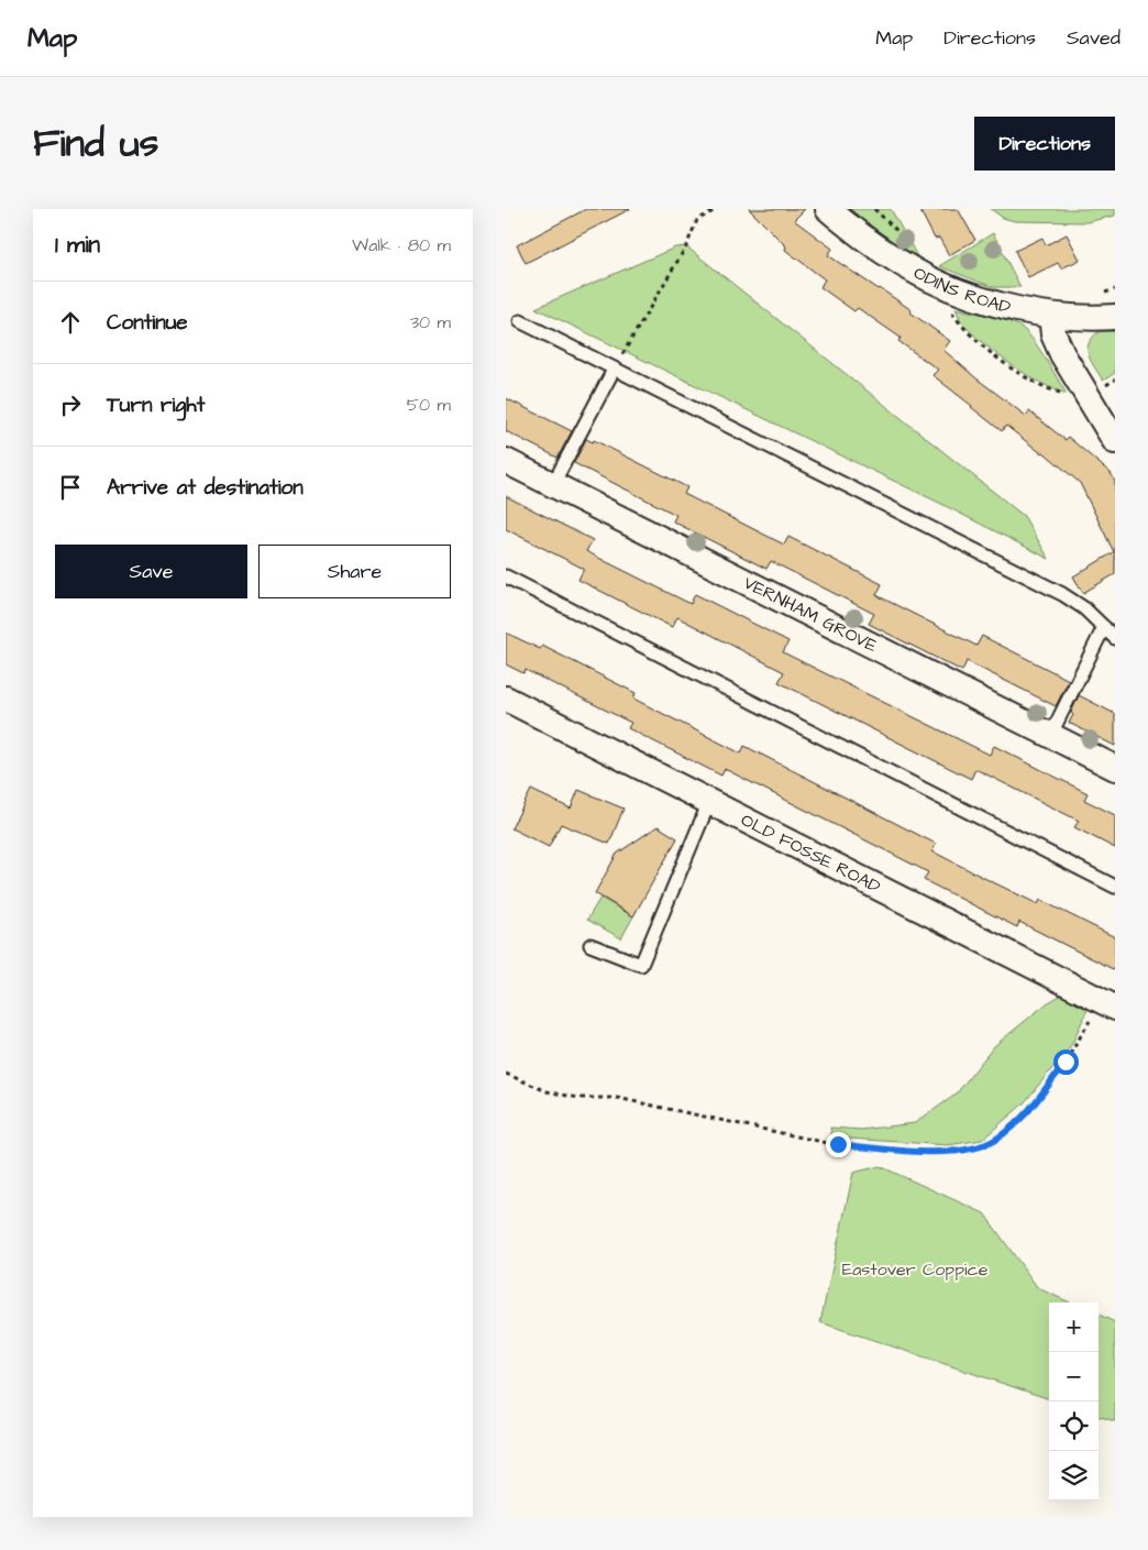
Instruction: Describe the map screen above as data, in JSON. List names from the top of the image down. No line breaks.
{"streets":{"street":["ODINS ROAD","VERNHAM GROVE","OLD FOSSE ROAD"]},"parks":["Eastover Coppice"],"page":{"header":"Map","nav":["Map","Directions","Saved"],"title":"Find us","buttons":["Directions",["Save","Share"]],"heading":["1 min","Walk · 80 m"],"list":[["Continue","30 m"],["Turn right","50 m"],"Arrive at destination"],"map_buttons":["+","−"]}}
